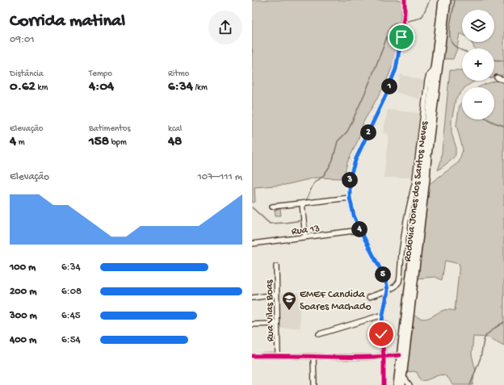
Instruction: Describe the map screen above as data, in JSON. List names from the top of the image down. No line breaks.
{"streets":{"main road":["Rodovia Jones dos Santos Neves"],"street":["Rua 13","Rua Vilas Boas"]},"places":{"school or university":["EMEF Candida Soares Machado"]},"page":{"heading":["Corrida matinal","09:01"],"map_buttons":["+","−"],"stats":[["Distância","0.62 km"],["Tempo","4:04"],["Ritmo","6:34 /km"],["Elevação","4 m"],["Batimentos","158 bpm"],["kcal","48"]],"pins":["1","2","3","4","5"],"chart":["Elevação","107–111 m"],"list":[{"name":"100 m","note":"6:34"},{"name":"200 m","note":"6:08"},{"name":"300 m","note":"6:45"},{"name":"400 m","note":"6:54"}]}}
